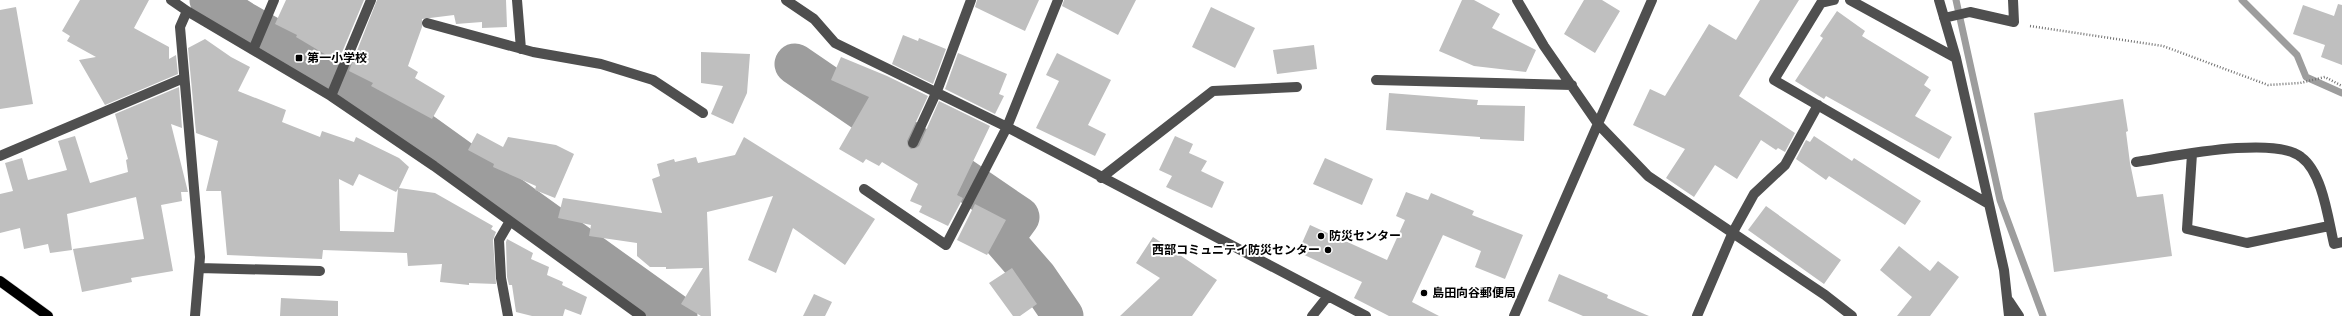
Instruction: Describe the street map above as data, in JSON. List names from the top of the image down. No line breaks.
{"places":{"transit":["第一小学校"],"other":["防災センター","西部コミュニテイ防災センター","島田向谷郵便局"]}}
